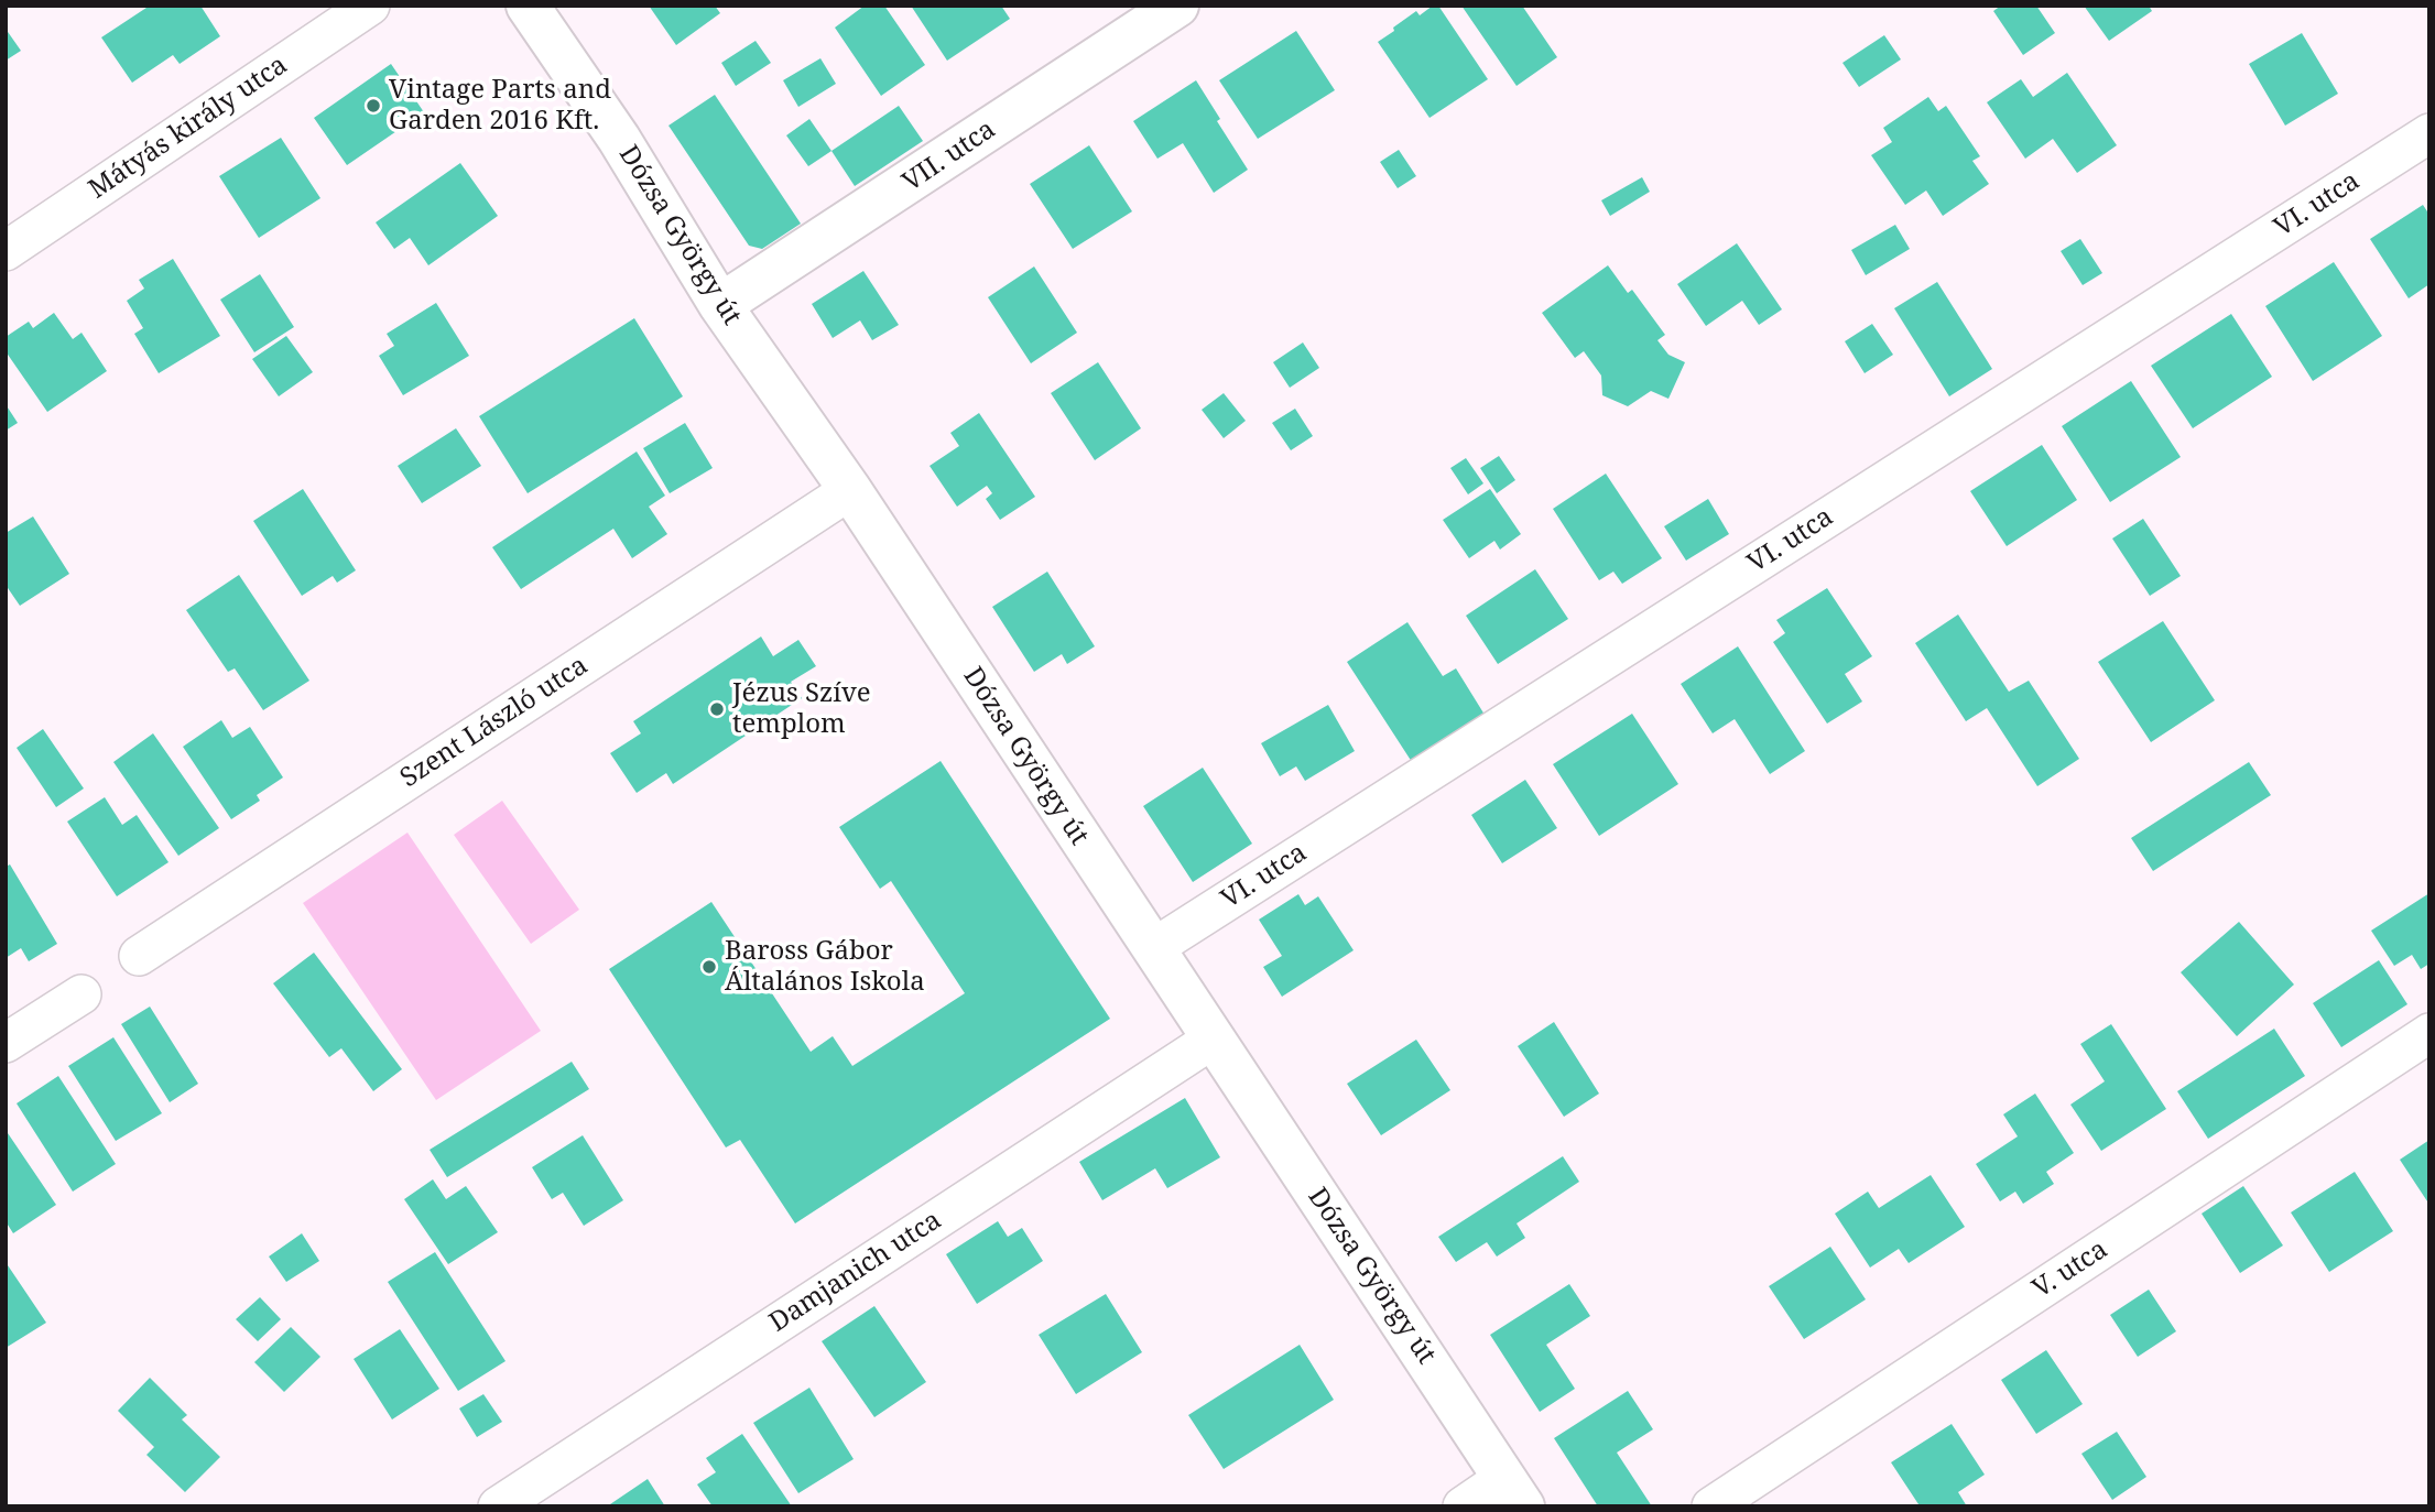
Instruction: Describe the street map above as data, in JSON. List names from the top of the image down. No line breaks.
{"streets":{"street":["Mátyás király utca","VII. utca","VI. utca","Dózsa György út","Szent László utca","V. utca","Damjanich utca"]},"crossings":[["VII. utca","Dózsa György út"],["VI. utca","Dózsa György út"],["Dózsa György út","Szent László utca"],["Dózsa György út","Damjanich utca"]],"places":["Vintage Parts and Garden 2016 Kft.","Jézus Szíve templom","Baross Gábor Általános Iskola"]}
